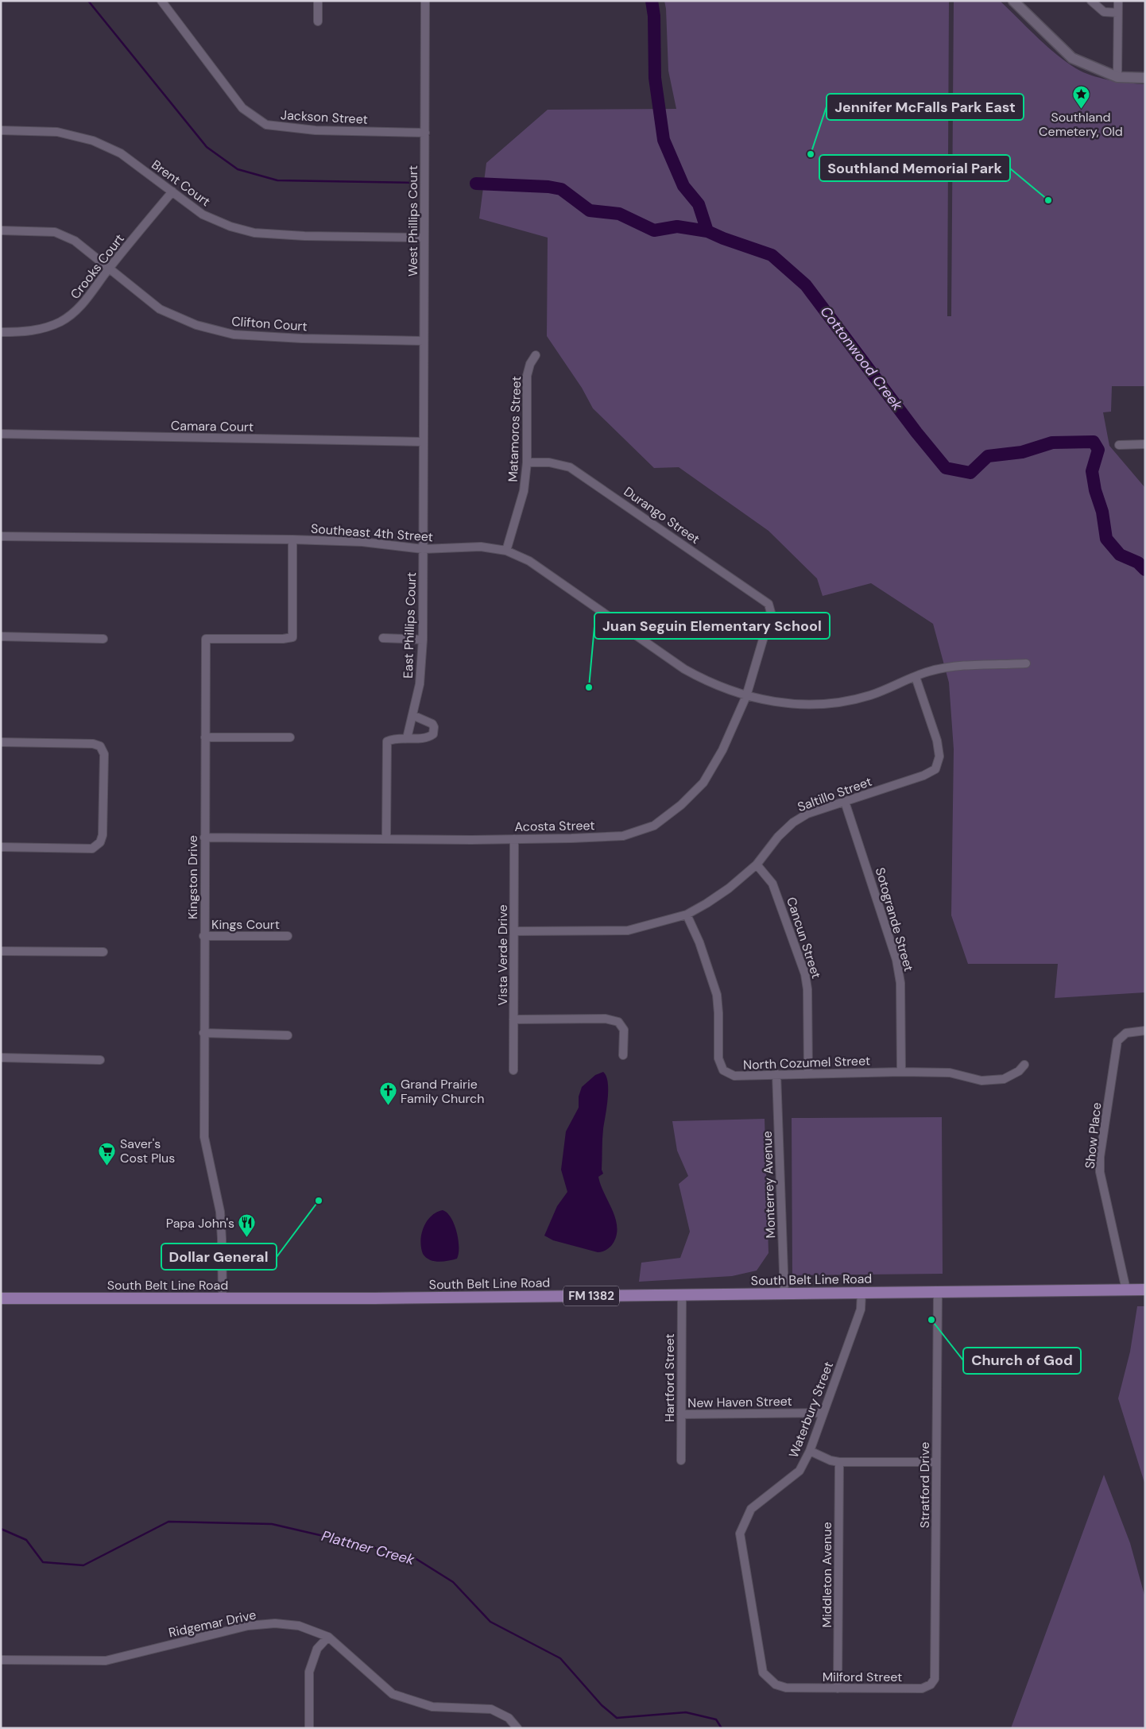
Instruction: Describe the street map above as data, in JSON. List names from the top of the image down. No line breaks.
{"streets":{"main road":["South Belt Line Road","FM 1382"],"street":["Jackson Street","Brent Court","West Phillips Court","Crooks Court","Clifton Court","Camara Court","Matamoros Street","Durango Street","Southeast 4th Street","East Phillips Court","Saltillo Street","Acosta Street","Kingston Drive","Sotogrande Street","Kings Court","Cancun Street","Vista Verde Drive","North Cozumel Street","Show Place","Monterrey Avenue","Hartford Street","New Haven Street","Waterbury Street","Stratford Drive","Middleton Avenue","Ridgemar Drive","Milford Street"]},"crossings":[["Jackson Street","West Phillips Court"],["Brent Court","West Phillips Court"],["Brent Court","Crooks Court"],["West Phillips Court","Clifton Court"],["West Phillips Court","Camara Court"],["West Phillips Court","East Phillips Court"],["Crooks Court","Clifton Court"],["Camara Court","East Phillips Court"],["Matamoros Street","Durango Street"],["Matamoros Street","Southeast 4th Street"],["Durango Street","Acosta Street"],["Southeast 4th Street","East Phillips Court"],["Southeast 4th Street","Saltillo Street"],["Southeast 4th Street","Acosta Street"],["Southeast 4th Street","Kingston Drive"],["Saltillo Street","Sotogrande Street"],["Saltillo Street","Cancun Street"],["Saltillo Street","Vista Verde Drive"],["Saltillo Street","North Cozumel Street"],["Acosta Street","Kingston Drive"],["Acosta Street","Vista Verde Drive"],["Kingston Drive","Kings Court"],["Kingston Drive","South Belt Line Road"],["Sotogrande Street","North Cozumel Street"],["Cancun Street","North Cozumel Street"],["North Cozumel Street","Monterrey Avenue"],["Show Place","South Belt Line Road"],["Monterrey Avenue","South Belt Line Road"],["South Belt Line Road","Hartford Street"],["South Belt Line Road","Waterbury Street"],["South Belt Line Road","Stratford Drive"],["Hartford Street","New Haven Street"],["New Haven Street","Waterbury Street"],["Waterbury Street","Milford Street"],["Stratford Drive","Milford Street"],["Middleton Avenue","Milford Street"]],"water":["Cottonwood Creek","Plattner Creek"],"places":{"place":["Southland Cemetery, Old"],"other":["Jennifer McFalls Park East","Southland Memorial Park","Juan Seguin Elementary School","Dollar General","Church of God"],"church":["Grand Prairie Family Church"],"supermarket":["Saver's Cost Plus"],"restaurant":["Papa John's"]}}
